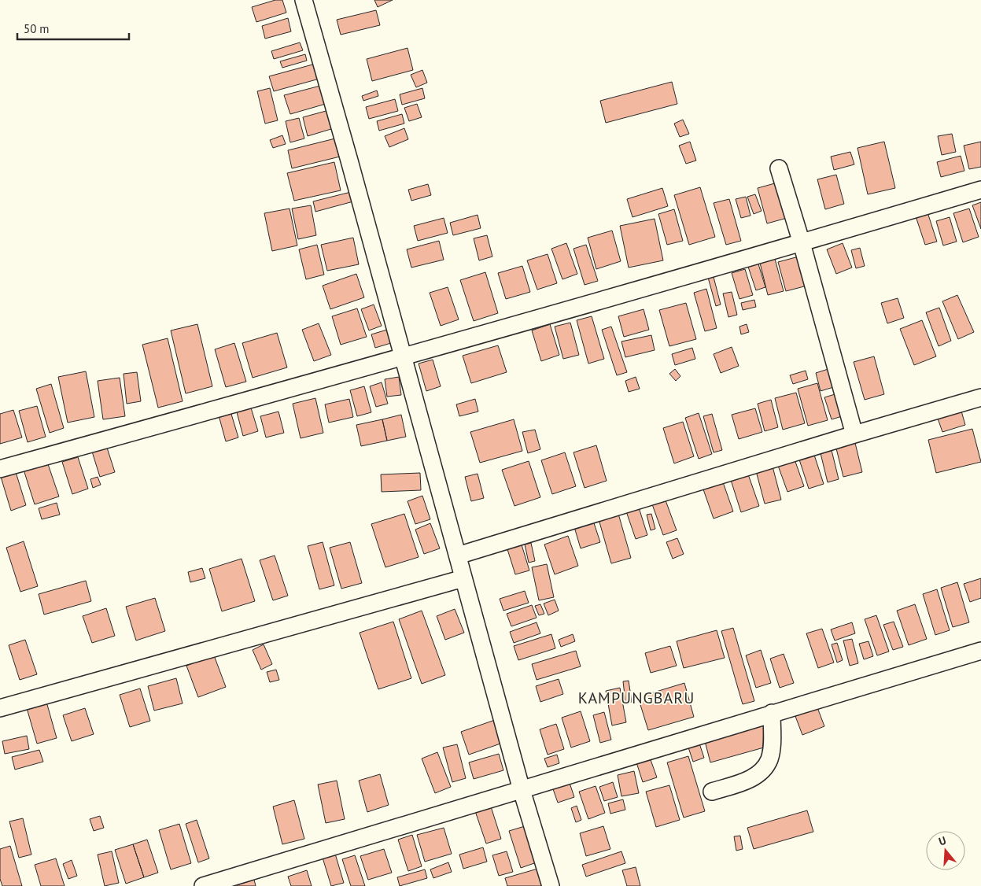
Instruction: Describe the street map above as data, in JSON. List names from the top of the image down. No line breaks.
{"districts":["KAMPUNGBARU"],"scale_bar":"50 m","north":"top"}
